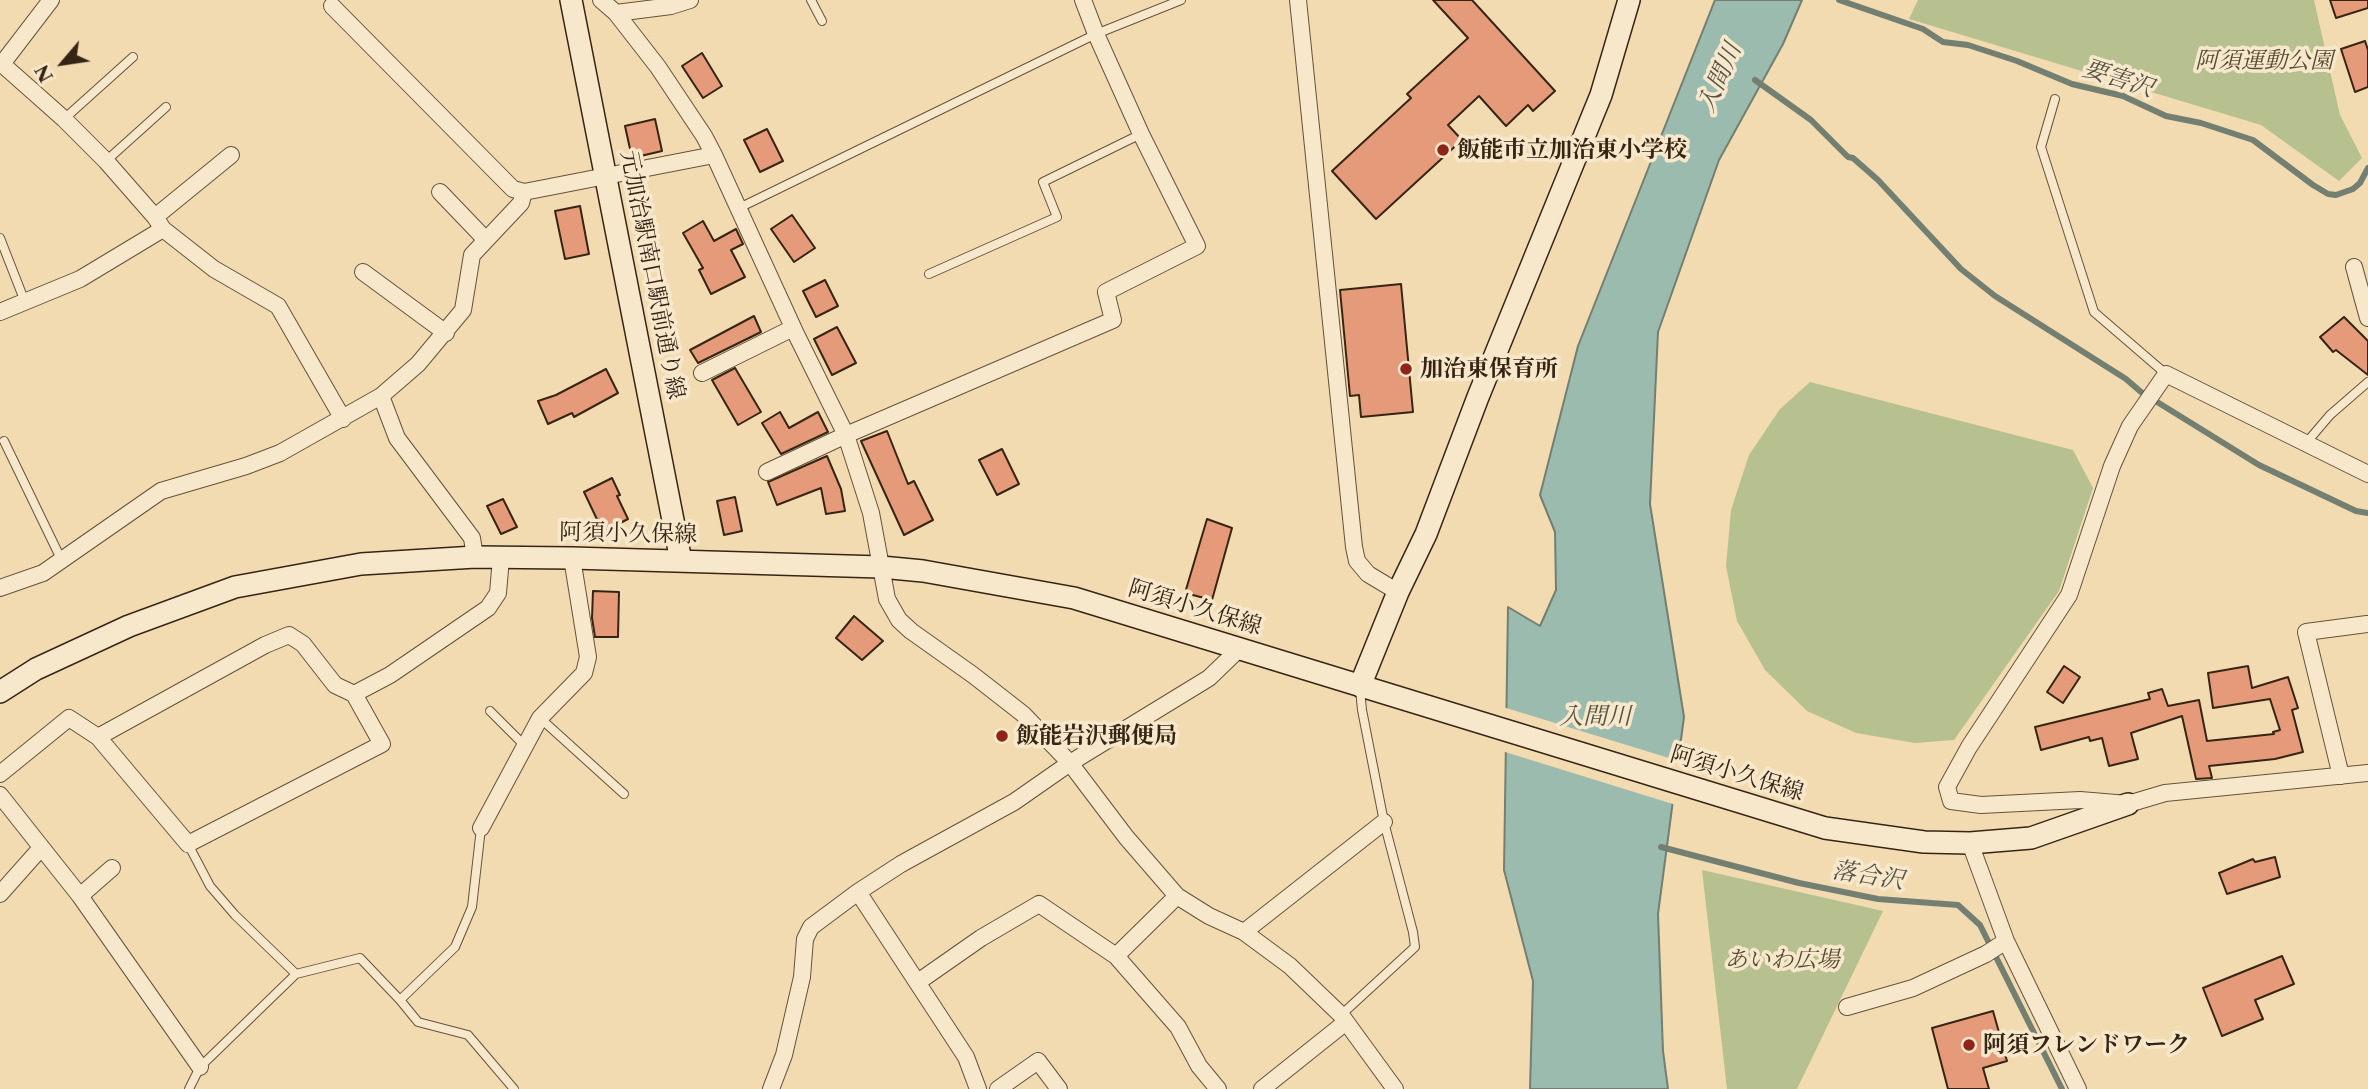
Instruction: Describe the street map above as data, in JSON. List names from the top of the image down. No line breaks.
{"streets":{"street":["元加治駅南口駅前通り線","阿須小久保線"]},"crossings":[["元加治駅南口駅前通り線","阿須小久保線"]],"water":["入間川","要害沢","落合沢"],"parks":["阿須運動公園","あいわ広場"],"places":["飯能市立加治東小学校","加治東保育所","飯能岩沢郵便局","阿須フレンドワーク"],"north":"bottom left"}
